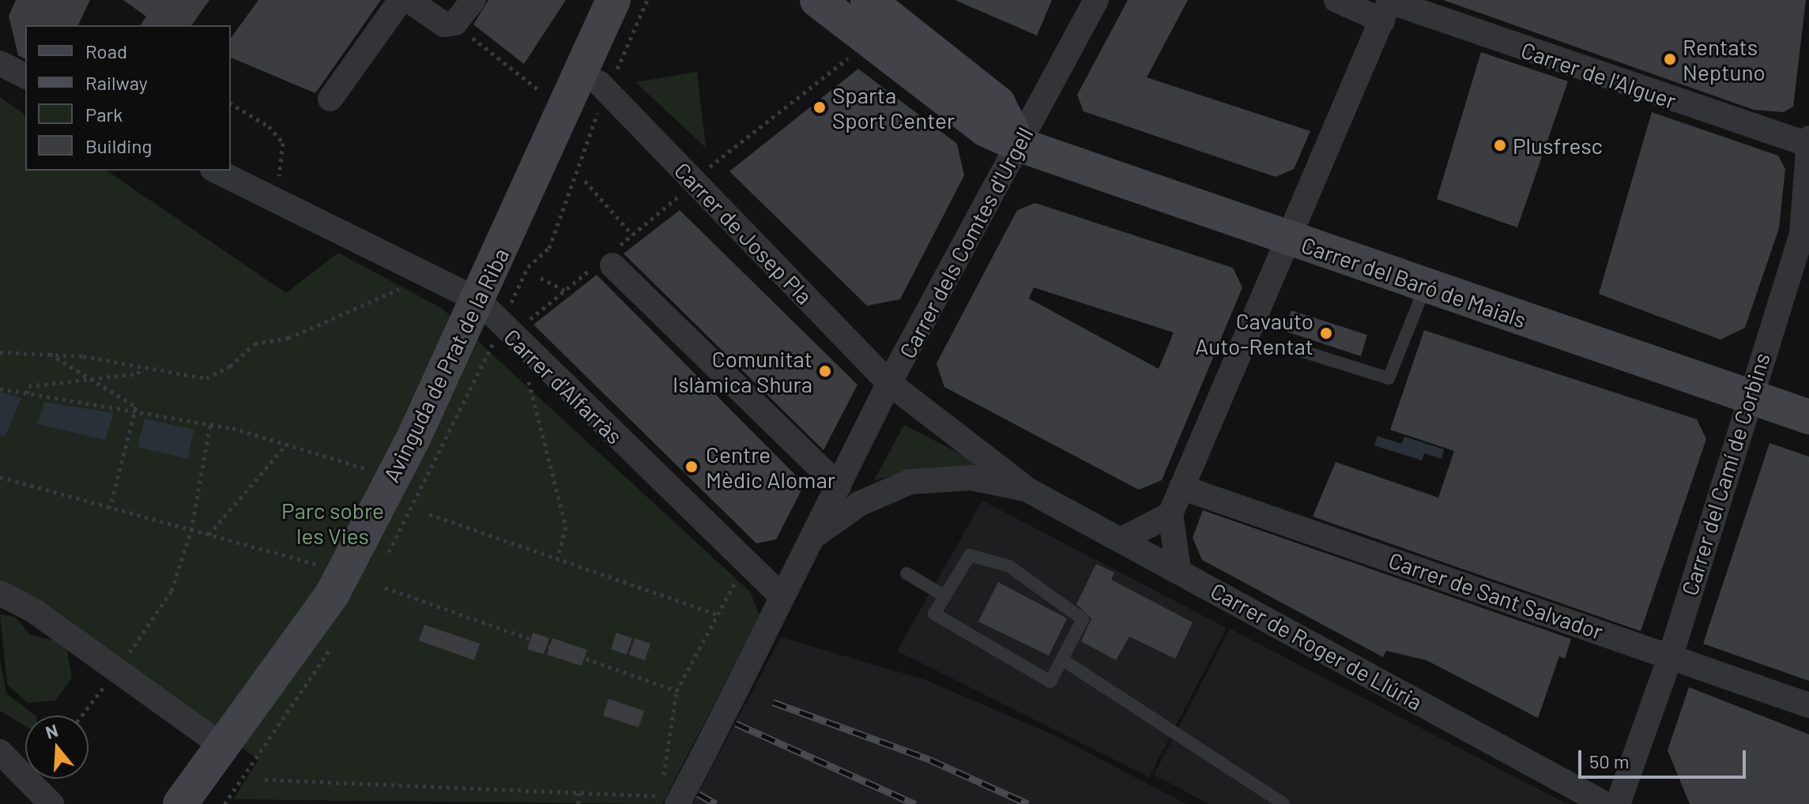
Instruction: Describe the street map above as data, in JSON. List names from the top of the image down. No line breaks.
{"streets":{"main road":["Carrer del Baró de Maials","Avinguda de Prat de la Riba"],"street":["Carrer de l'Alguer","Carrer de Josep Pla","Carrer dels Comtes d'Urgell","Carrer d'Alfarràs","Carrer del Camí de Corbins","Carrer de Sant Salvador","Carrer de Roger de Llúria"]},"crossings":[["Carrer de l'Alguer","Carrer del Camí de Corbins"],["Carrer de Josep Pla","Carrer dels Comtes d'Urgell"],["Carrer de Josep Pla","Avinguda de Prat de la Riba"],["Carrer de Josep Pla","Carrer de Roger de Llúria"],["Carrer dels Comtes d'Urgell","Carrer del Baró de Maials"],["Carrer dels Comtes d'Urgell","Carrer d'Alfarràs"],["Carrer dels Comtes d'Urgell","Carrer de Roger de Llúria"],["Carrer del Baró de Maials","Carrer del Camí de Corbins"],["Avinguda de Prat de la Riba","Carrer d'Alfarràs"],["Carrer del Camí de Corbins","Carrer de Sant Salvador"]],"parks":["Parc sobre les Vies"],"places":["Rentats Neptuno","Sparta Sport Center","Plusfresc","Cavauto Auto-Rentat","Comunitat Islàmica Shura","Centre Mèdic Alomar"],"legend":["Road","Railway","Park","Building"],"scale_bar":"50 m","north":"top"}
